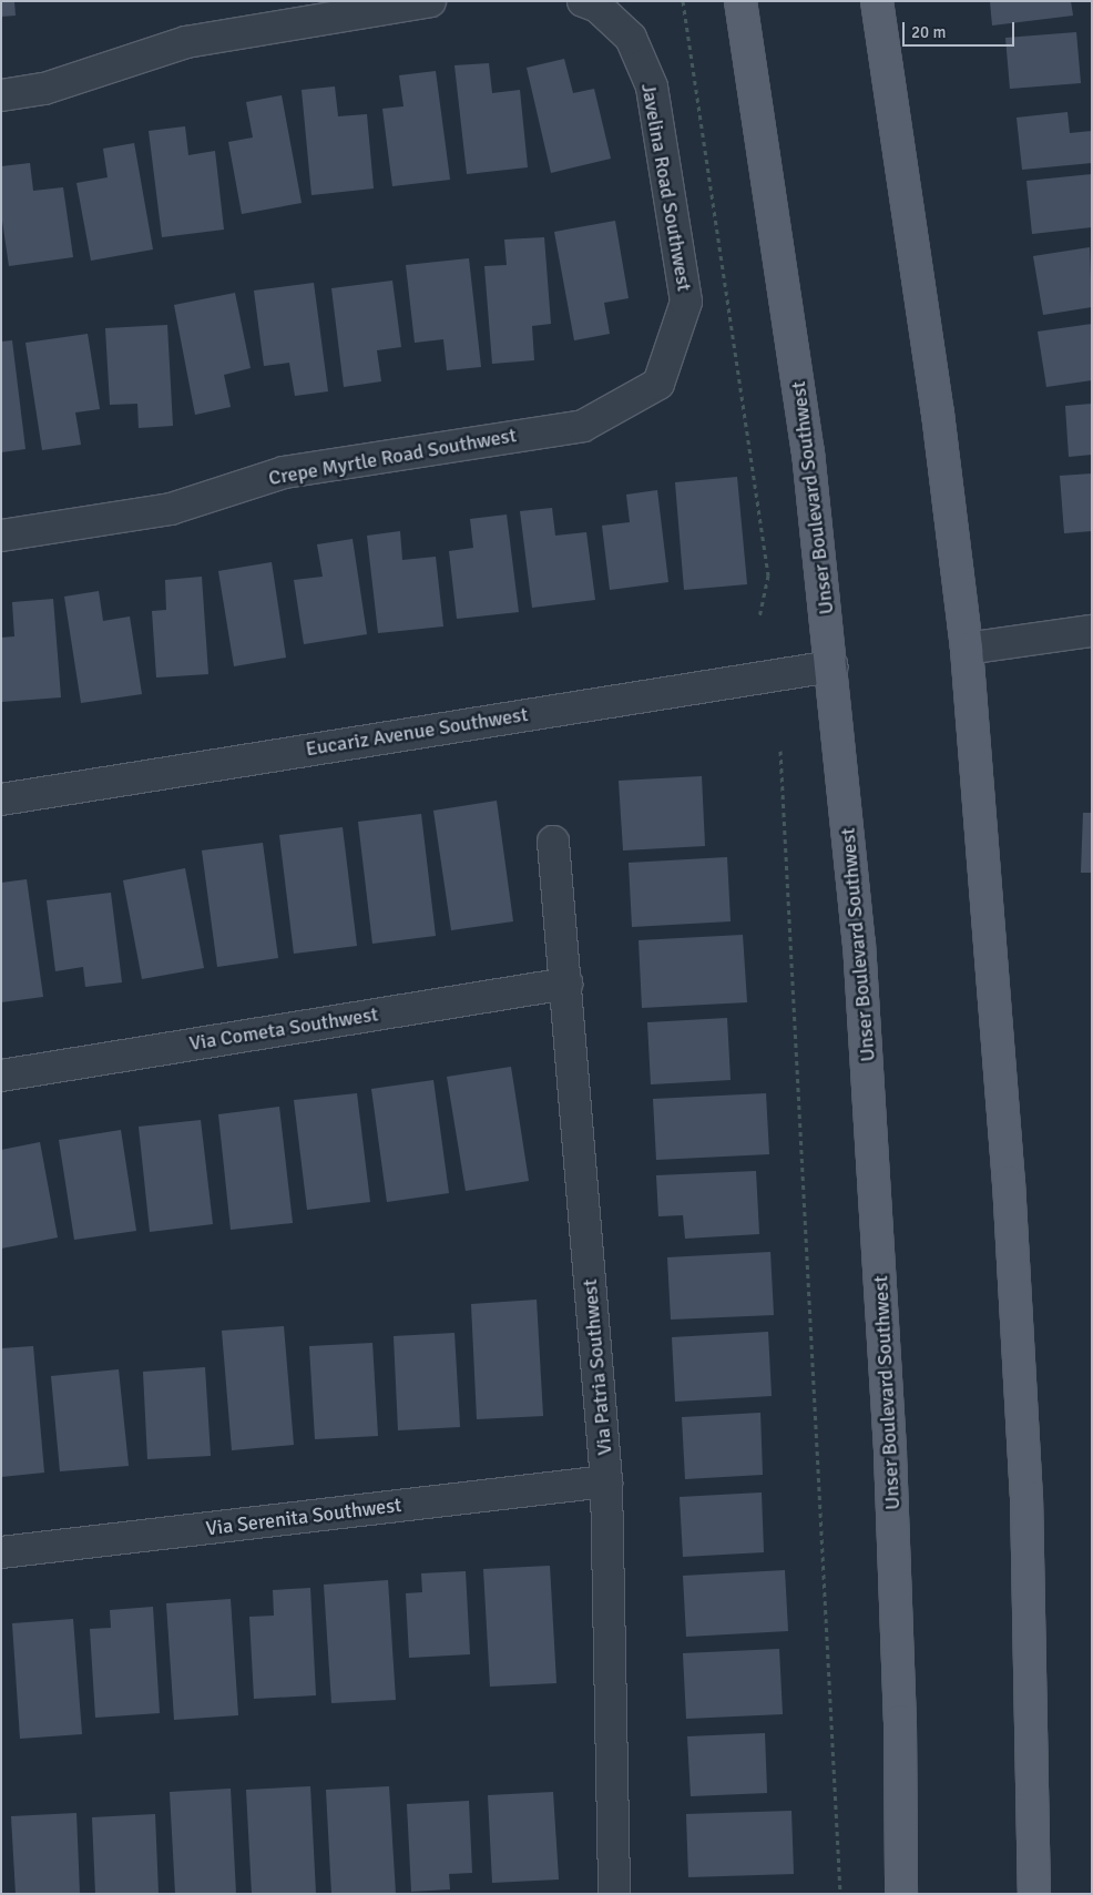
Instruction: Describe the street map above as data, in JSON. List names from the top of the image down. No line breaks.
{"streets":{"main road":["Unser Boulevard Southwest"],"street":["Javelina Road Southwest","Crepe Myrtle Road Southwest","Eucariz Avenue Southwest","Via Cometa Southwest","Via Patria Southwest","Via Serenita Southwest"]},"crossings":[["Javelina Road Southwest","Crepe Myrtle Road Southwest"],["Unser Boulevard Southwest","Eucariz Avenue Southwest"],["Via Cometa Southwest","Via Patria Southwest"],["Via Patria Southwest","Via Serenita Southwest"]],"scale_bar":"20 m"}
